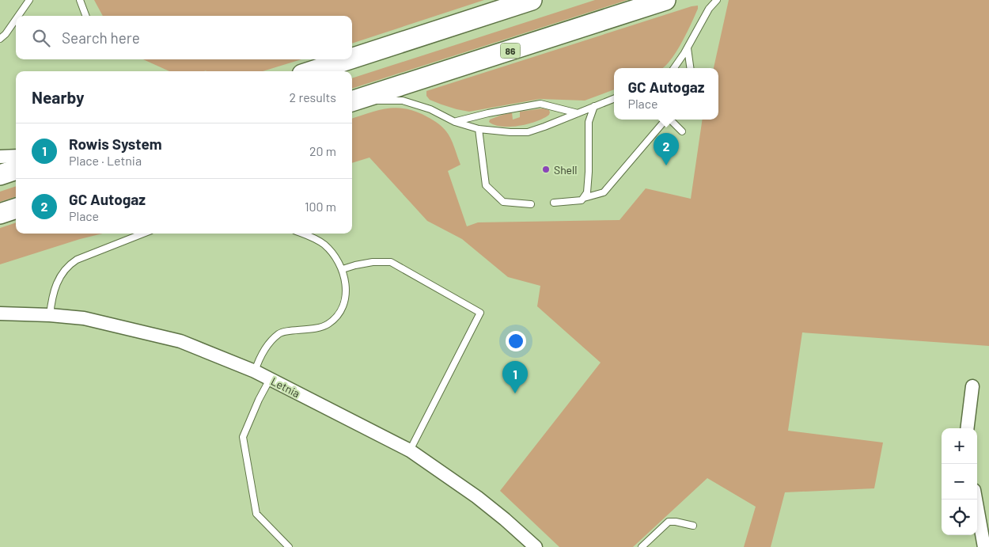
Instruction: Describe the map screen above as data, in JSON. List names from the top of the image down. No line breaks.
{"streets":{"main road":["86"],"street":["Letnia"]},"places":["Shell"],"page":{"search":"Search here","popup":["GC Autogaz","Place"],"heading":["Nearby","2 results"],"list":[{"mark":"1","name":"Rowis System","note":"Place · Letnia","value":"20 m"},{"mark":"2","name":"GC Autogaz","note":"Place","value":"100 m"}],"pins":["2","1"],"map_buttons":["+","−"]}}
